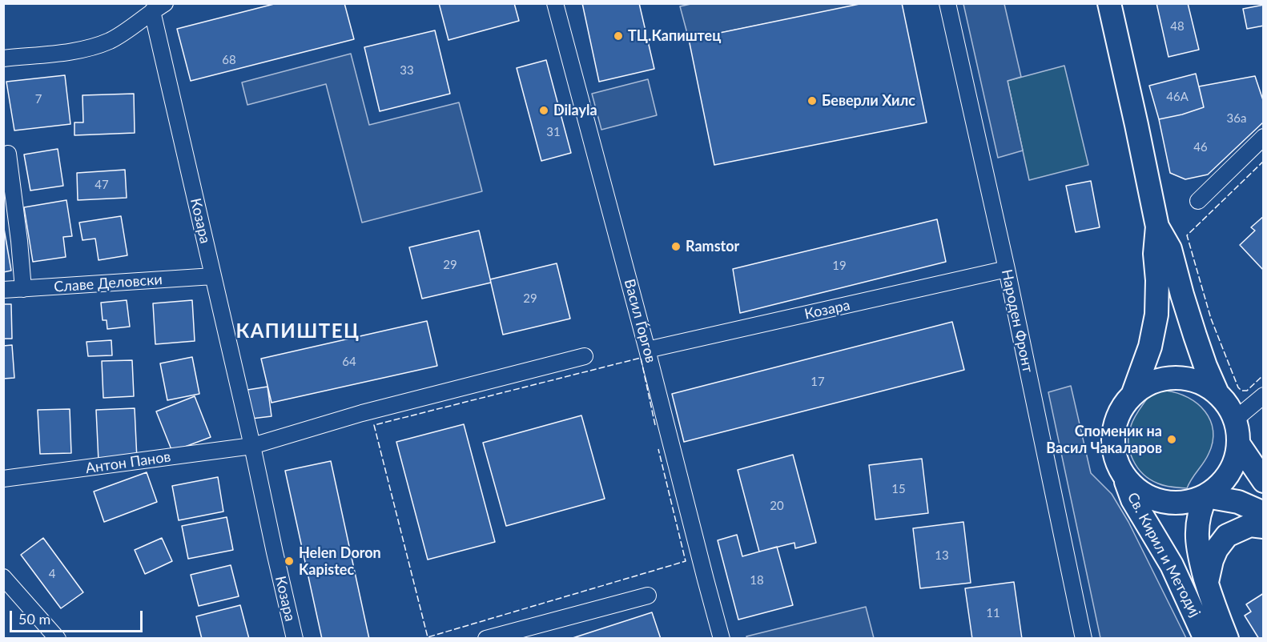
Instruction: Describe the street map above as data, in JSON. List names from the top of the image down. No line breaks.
{"streets":{"street":["Козара","Славе Деловски","Васил Ѓоргов","Народен Фронт","Антон Панов","Св. Кирил и Методиј"]},"crossings":[["Козара","Славе Деловски"],["Козара","Васил Ѓоргов"],["Козара","Народен Фронт"],["Козара","Антон Панов"]],"districts":["КАПИШТЕЦ"],"places":["ТЦ.Капиштец","Беверли Хилс","Dilayla","Ramstor","Споменик на Васил Чакаларов","Helen Doron Kapistec"],"house_numbers":["48","68","33","46А","7","36а","31","46","47","29","19","29","64","17","15","20","13","4","18","11"],"scale_bar":"50 m"}
